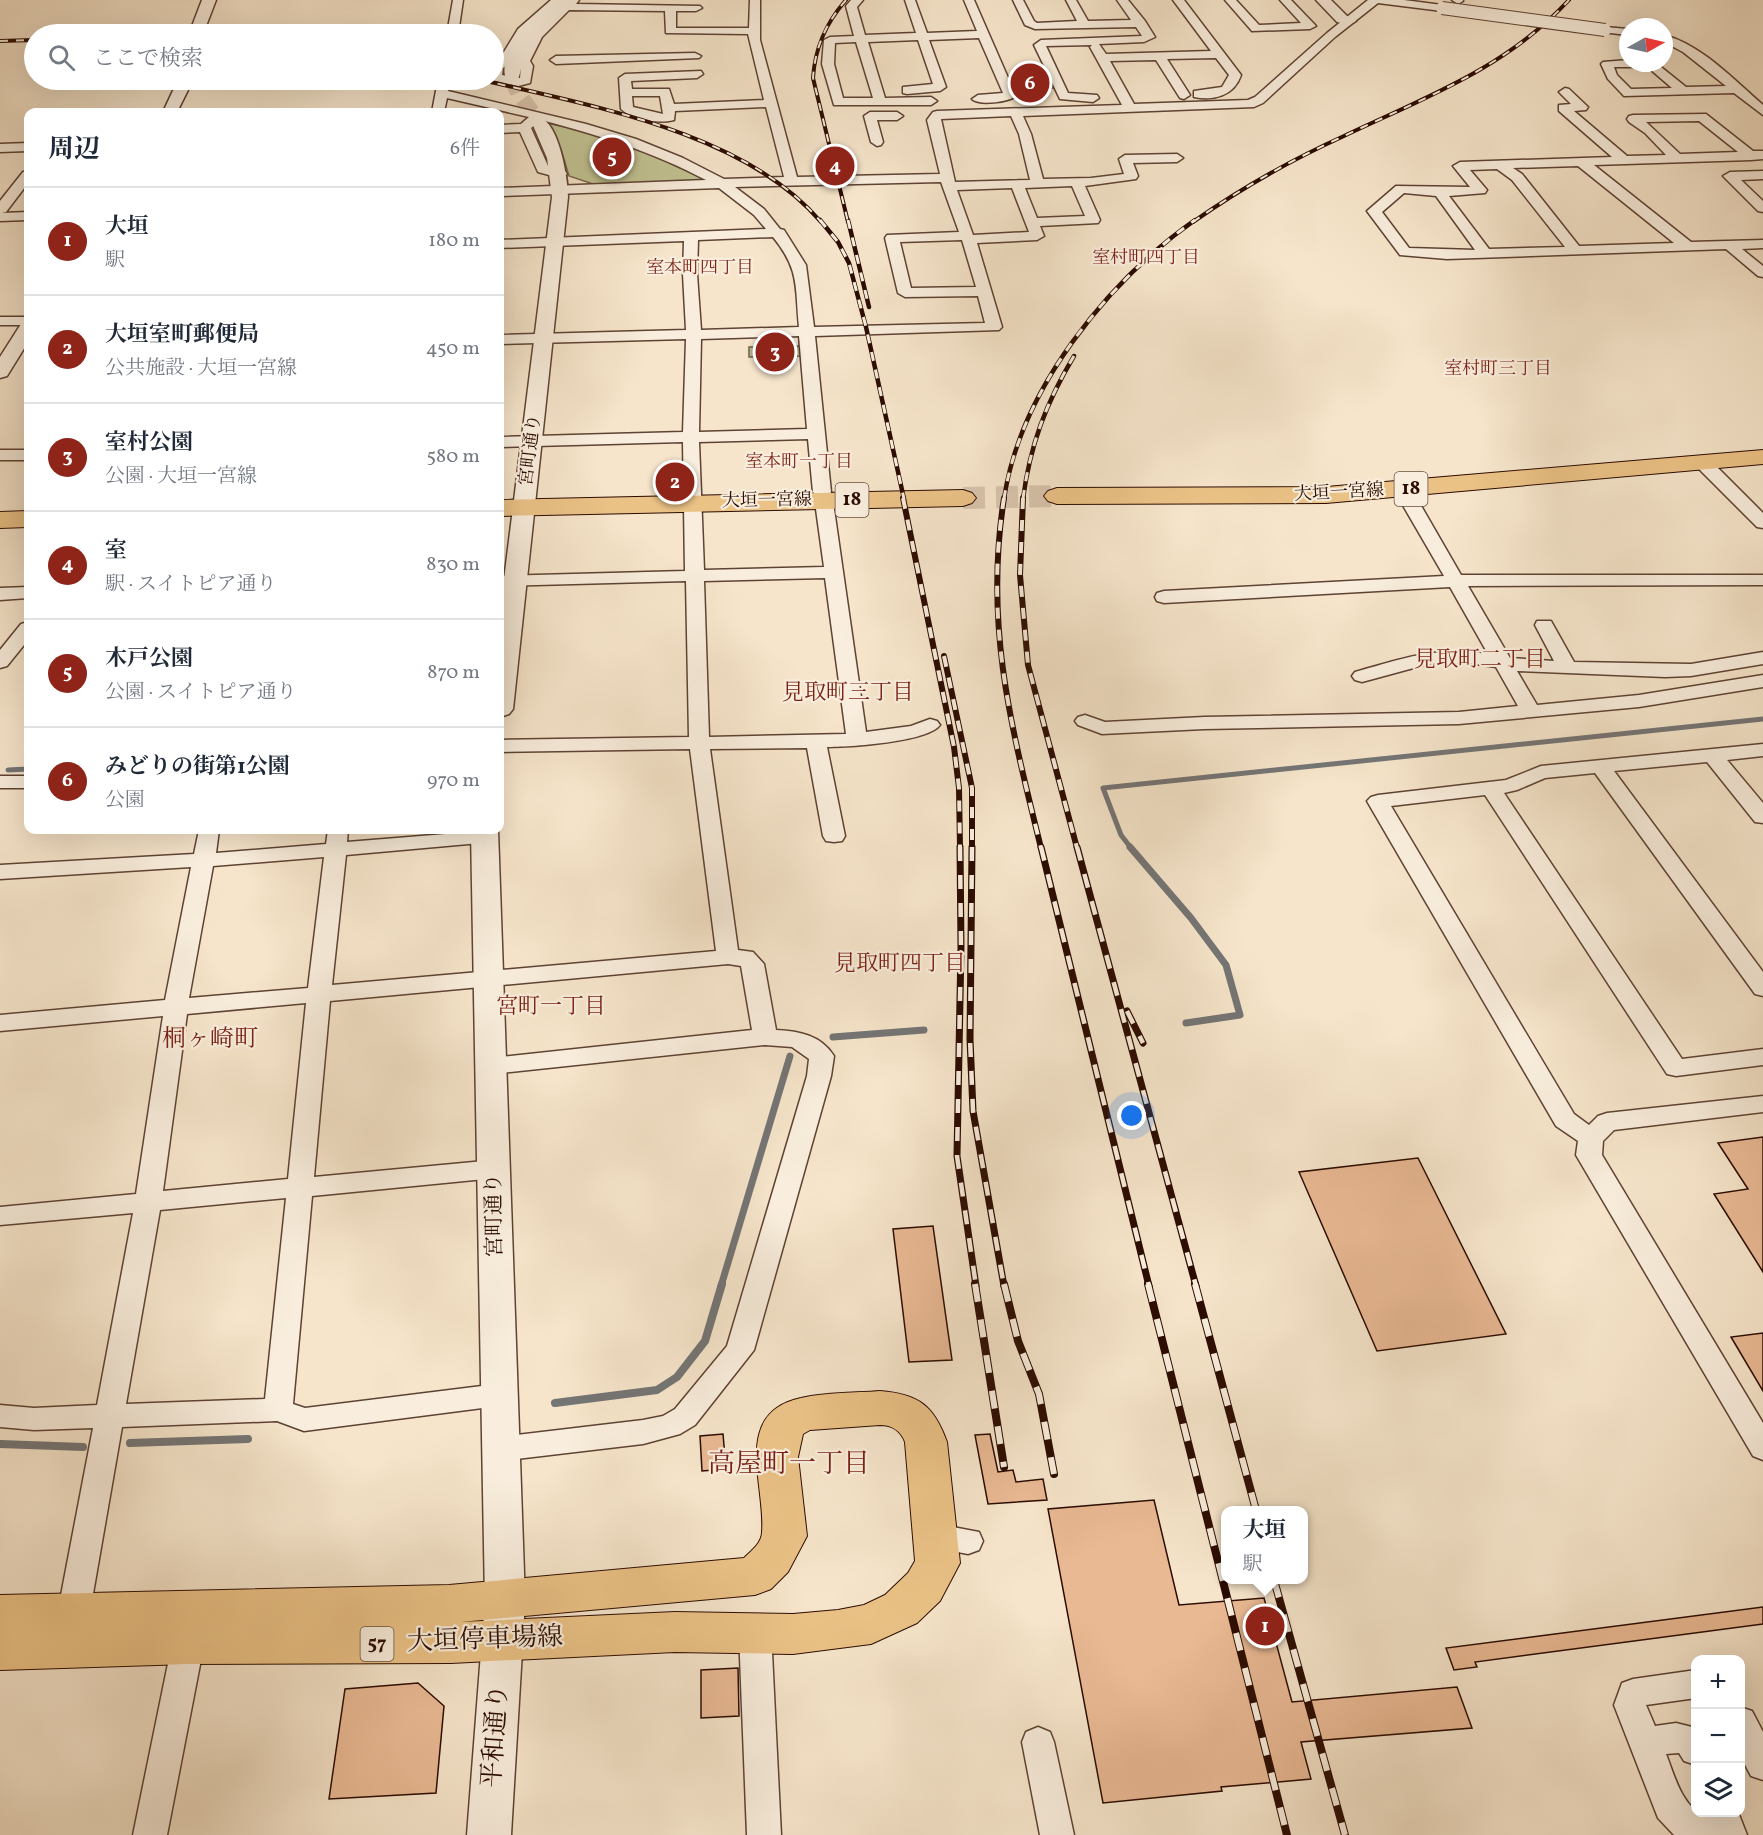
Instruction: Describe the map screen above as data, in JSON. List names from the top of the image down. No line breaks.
{"streets":{"main road":["18","大垣一宮線","大垣停車場線","57"],"street":["宮町通り","平和通り"]},"crossings":[["宮町通り","大垣一宮線"],["宮町通り","大垣停車場線"],["宮町通り","平和通り"],["大垣停車場線","平和通り"]],"districts":["室村町四丁目","室本町四丁目","室村町三丁目","室本町一丁目","見取町二丁目","見取町三丁目","見取町四丁目","宮町一丁目","桐ヶ崎町","高屋町一丁目"],"north":"right","page":{"search":"ここで検索","pins":["6","5","4","3","2","1"],"heading":["周辺","6件"],"list":[{"mark":"1","name":"大垣","note":"駅","value":"180 m"},{"mark":"2","name":"大垣室町郵便局","note":"公共施設 · 大垣一宮線","value":"450 m"},{"mark":"3","name":"室村公園","note":"公園 · 大垣一宮線","value":"580 m"},{"mark":"4","name":"室","note":"駅 · スイトピア通り","value":"830 m"},{"mark":"5","name":"木戸公園","note":"公園 · スイトピア通り","value":"870 m"},{"mark":"6","name":"みどりの街第1公園","note":"公園","value":"970 m"}],"popup":["大垣","駅"],"map_buttons":["+","−"]}}
